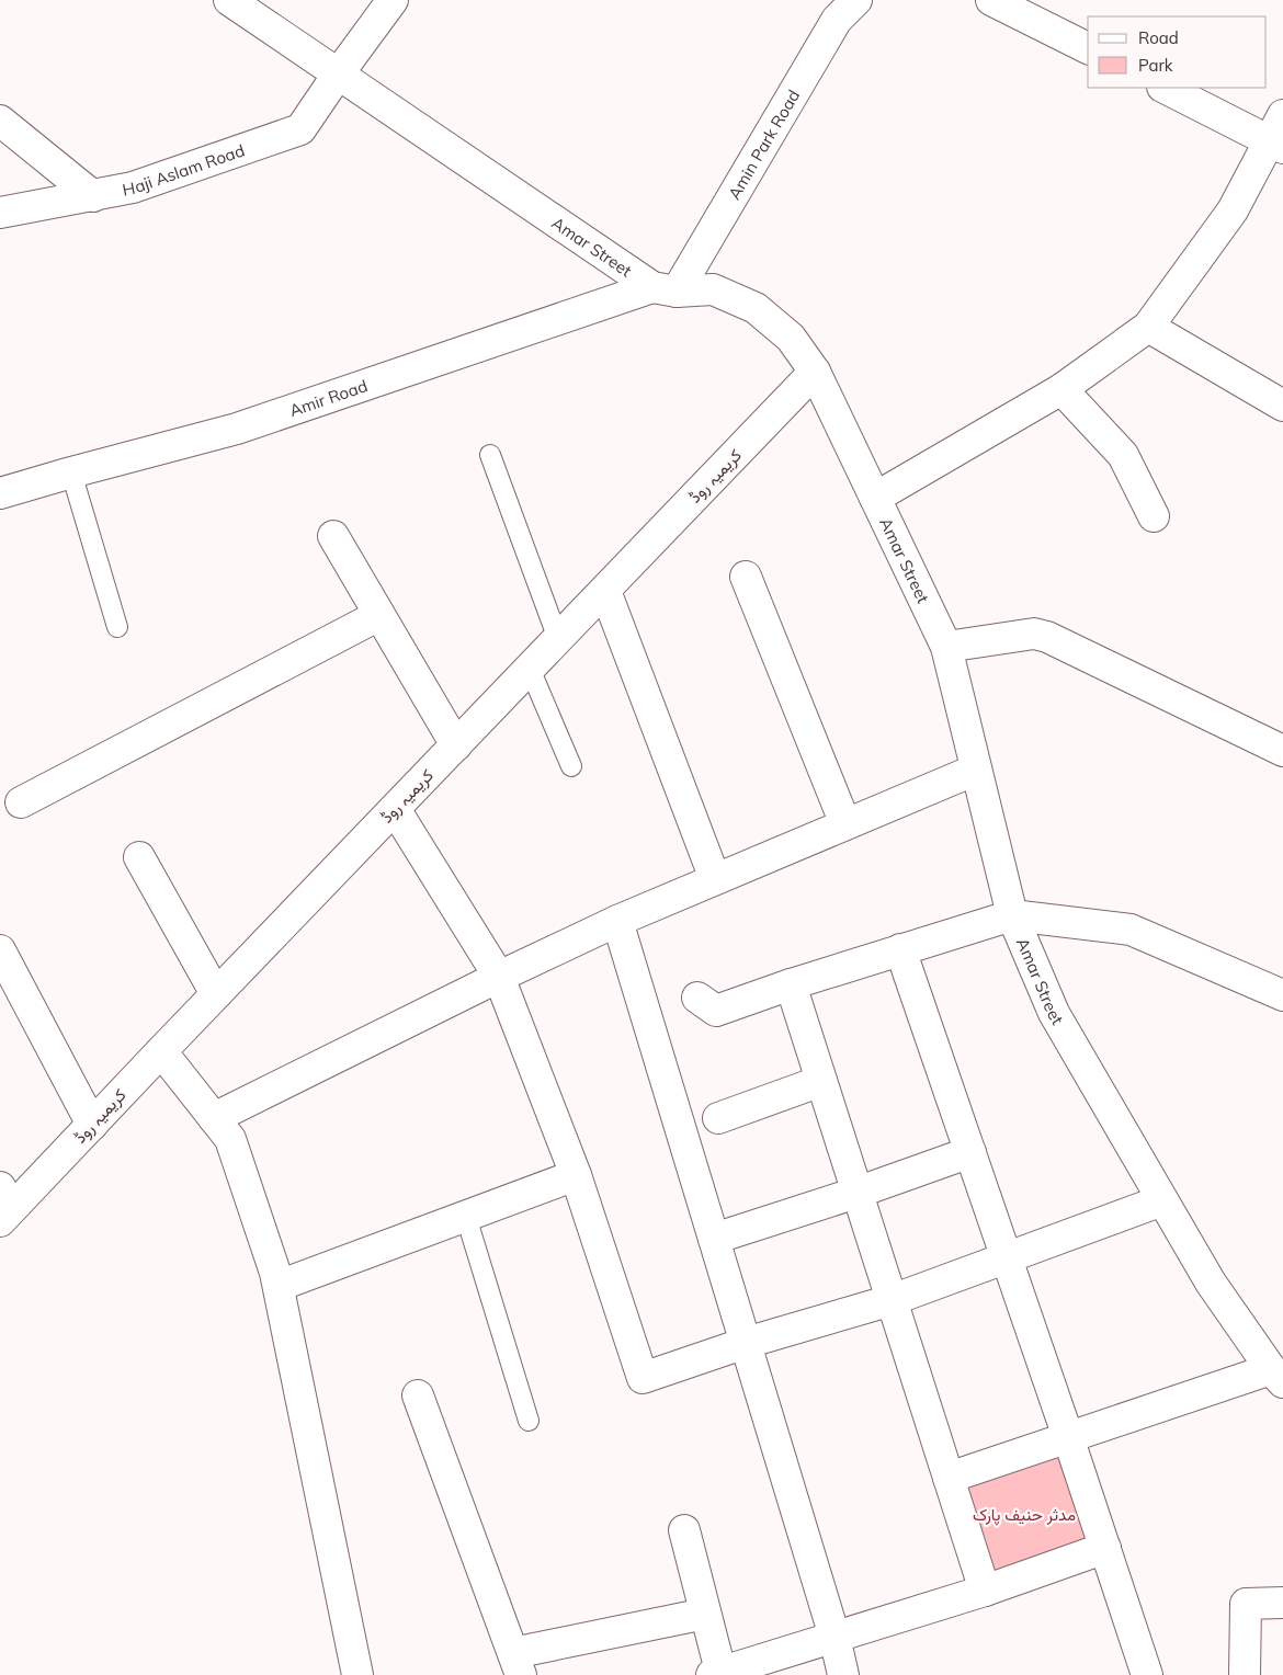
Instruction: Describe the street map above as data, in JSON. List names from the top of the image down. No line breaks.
{"streets":{"street":["Amin Park Road","Haji Aslam Road","Amar Street","Amir Road","کریمیہ روڈ"]},"crossings":[["Amin Park Road","Amar Street"],["Amin Park Road","Amir Road"],["Haji Aslam Road","Amar Street"],["Amar Street","Amir Road"],["Amar Street","کریمیہ روڈ"]],"parks":["مدثر حنیف پارک"],"legend":["Road","Park"]}
